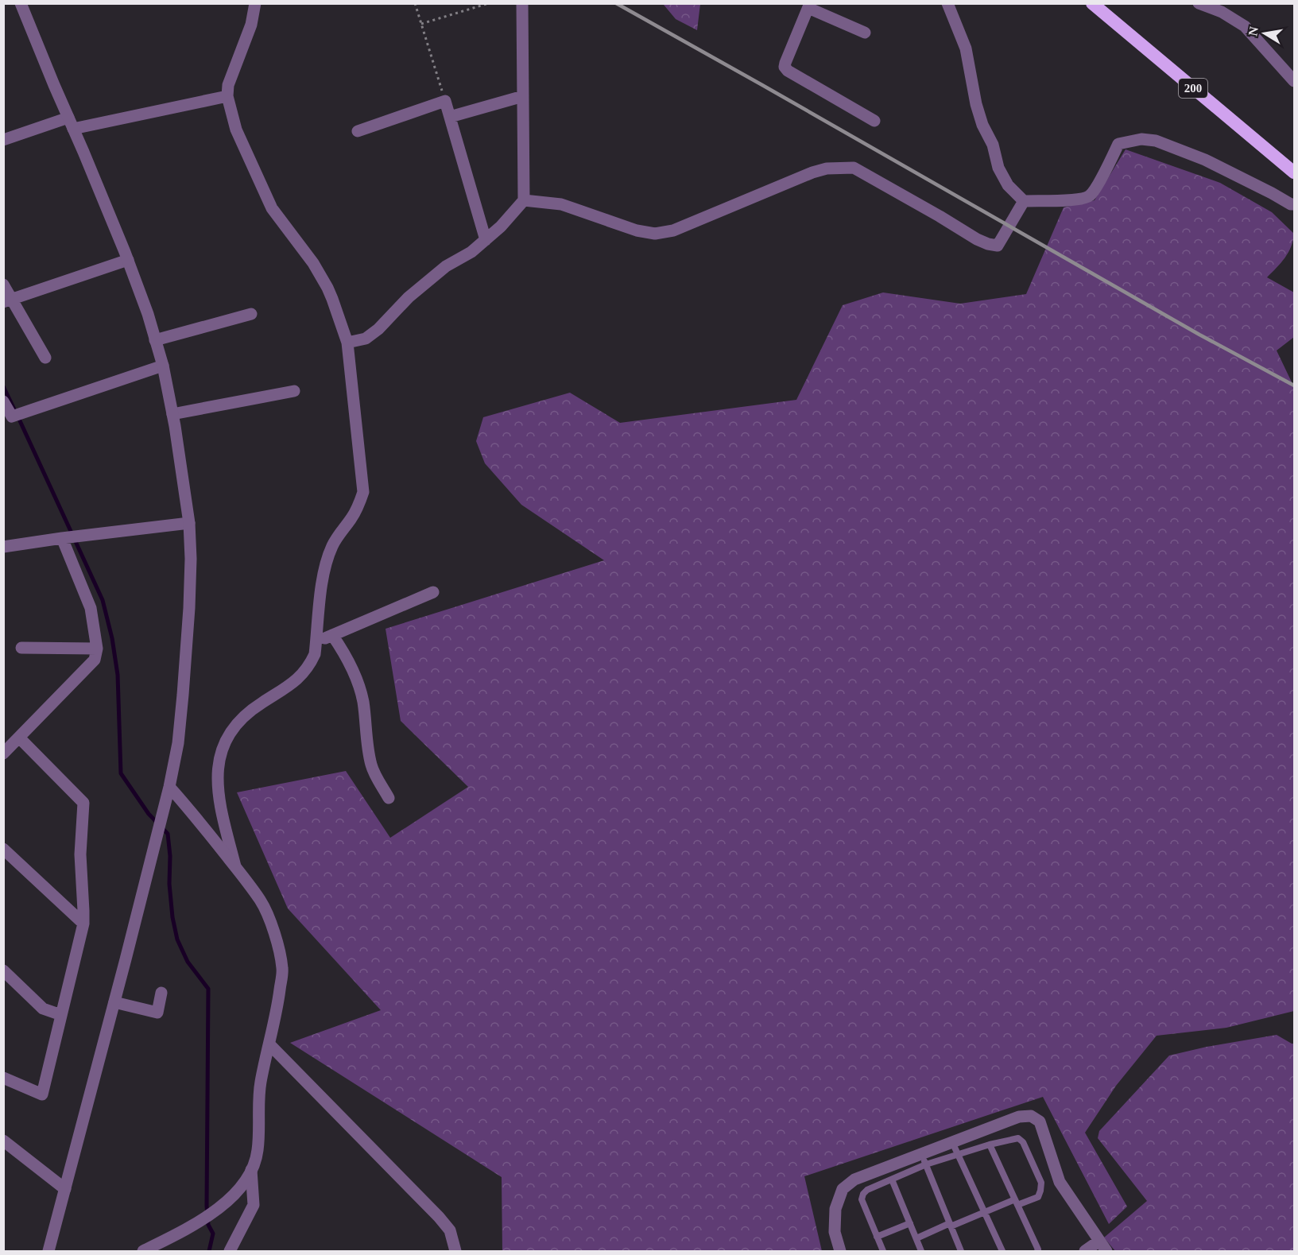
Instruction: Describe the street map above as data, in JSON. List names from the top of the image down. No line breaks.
{"streets":{"highway":["200"]},"north":"left"}
